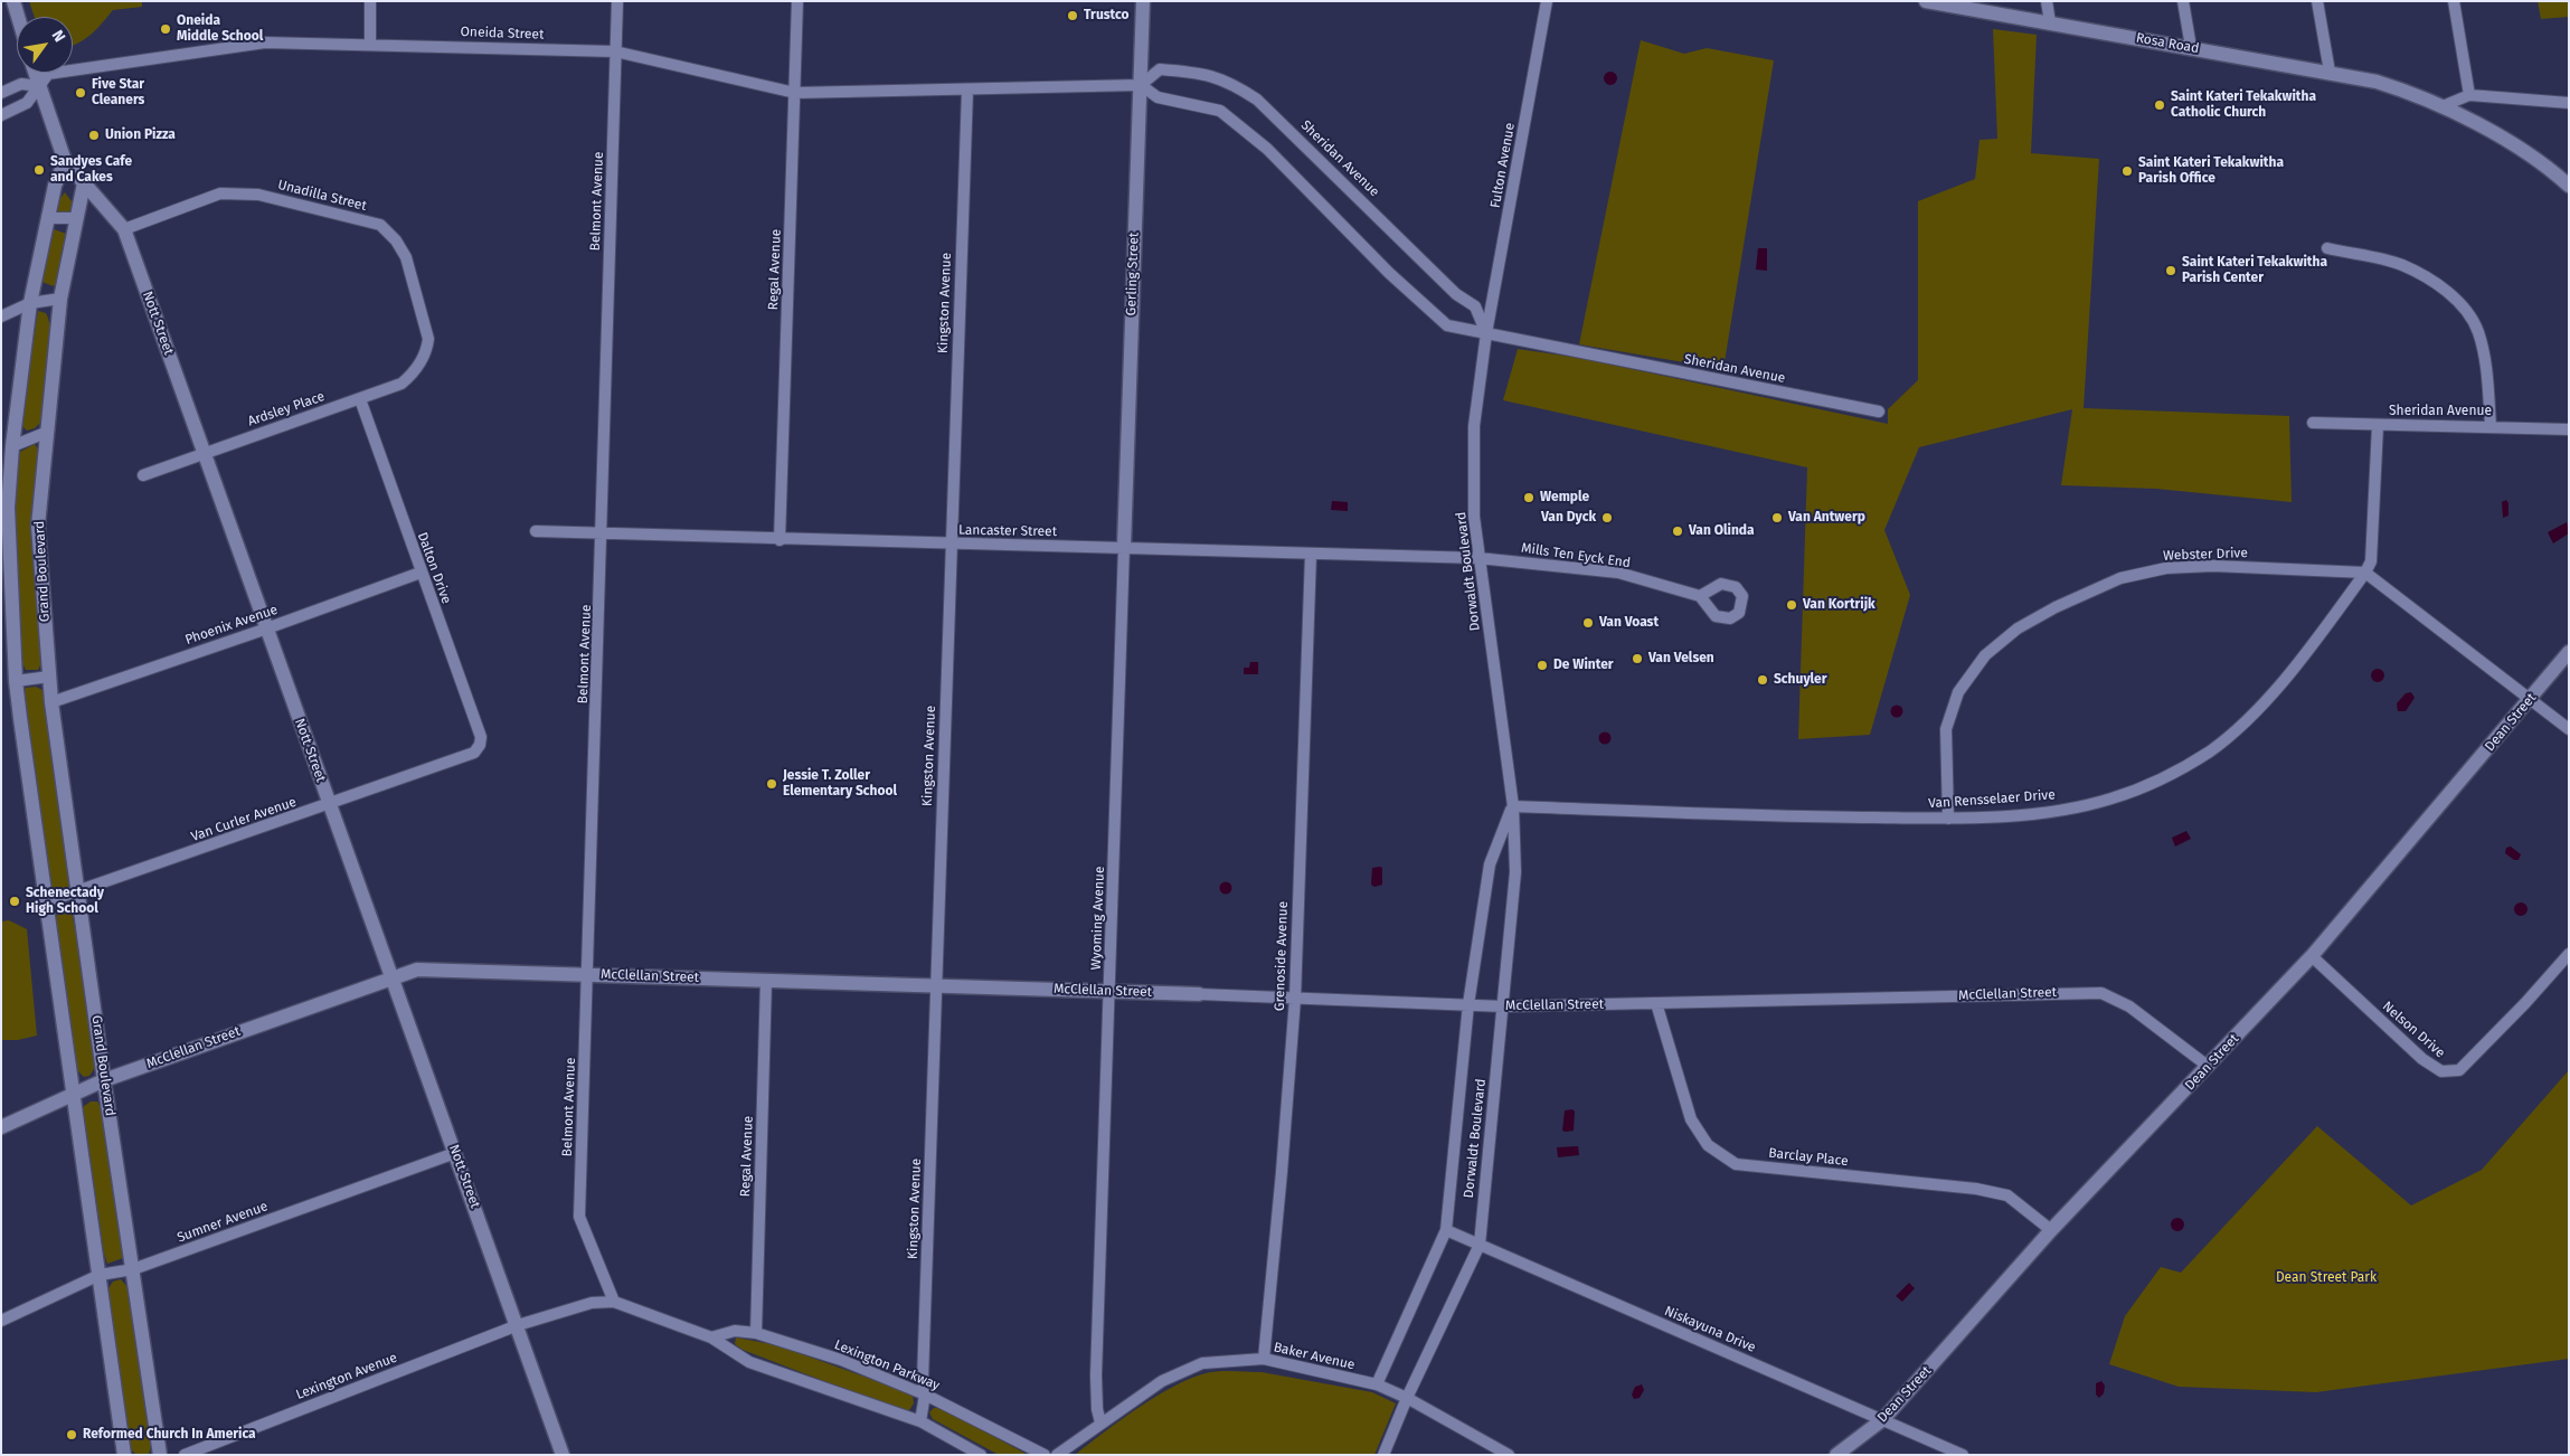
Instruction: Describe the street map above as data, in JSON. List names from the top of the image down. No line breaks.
{"streets":{"street":["Oneida Street","Rosa Road","Sheridan Avenue","Fulton Avenue","Unadilla Street","Belmont Avenue","Regal Avenue","Gerling Street","Kingston Avenue","Nott Street","Ardsley Place","Lancaster Street","Webster Drive","Mills Ten Eyck End","Dalton Drive","Grand Boulevard","Dorwaldt Boulevard","Phoenix Avenue","Dean Street","Van Rensselaer Drive","Van Curler Avenue","Wyoming Avenue","Grenoside Avenue","McClellan Street","Nelson Drive","Barclay Place","Sumner Avenue","Niskayuna Drive","Baker Avenue","Lexington Parkway","Lexington Avenue"]},"crossings":[["Oneida Street","Sheridan Avenue"],["Oneida Street","Belmont Avenue"],["Oneida Street","Regal Avenue"],["Oneida Street","Kingston Avenue"],["Oneida Street","Nott Street"],["Sheridan Avenue","Fulton Avenue"],["Sheridan Avenue","Gerling Street"],["Sheridan Avenue","Kingston Avenue"],["Sheridan Avenue","Dorwaldt Boulevard"],["Sheridan Avenue","Van Rensselaer Drive"],["Fulton Avenue","Dorwaldt Boulevard"],["Unadilla Street","Nott Street"],["Unadilla Street","Ardsley Place"],["Belmont Avenue","Lancaster Street"],["Belmont Avenue","McClellan Street"],["Regal Avenue","Lancaster Street"],["Regal Avenue","McClellan Street"],["Regal Avenue","Lexington Parkway"],["Gerling Street","Lancaster Street"],["Gerling Street","Wyoming Avenue"],["Kingston Avenue","Lancaster Street"],["Kingston Avenue","McClellan Street"],["Kingston Avenue","Lexington Parkway"],["Nott Street","Ardsley Place"],["Nott Street","Grand Boulevard"],["Nott Street","Phoenix Avenue"],["Nott Street","Van Curler Avenue"],["Nott Street","McClellan Street"],["Nott Street","Sumner Avenue"],["Nott Street","Lexington Avenue"],["Ardsley Place","Dalton Drive"],["Lancaster Street","Mills Ten Eyck End"],["Lancaster Street","Dorwaldt Boulevard"],["Lancaster Street","Wyoming Avenue"],["Lancaster Street","Grenoside Avenue"],["Webster Drive","Van Rensselaer Drive"],["Mills Ten Eyck End","Dorwaldt Boulevard"],["Dalton Drive","Phoenix Avenue"],["Dalton Drive","Van Curler Avenue"],["Grand Boulevard","Phoenix Avenue"],["Grand Boulevard","Van Curler Avenue"],["Grand Boulevard","McClellan Street"],["Grand Boulevard","Sumner Avenue"],["Dorwaldt Boulevard","Van Rensselaer Drive"],["Dorwaldt Boulevard","McClellan Street"],["Dorwaldt Boulevard","Niskayuna Drive"],["Dorwaldt Boulevard","Baker Avenue"],["Dean Street","McClellan Street"],["Dean Street","Nelson Drive"],["Dean Street","Barclay Place"],["Dean Street","Niskayuna Drive"],["Wyoming Avenue","McClellan Street"],["Wyoming Avenue","Baker Avenue"],["Grenoside Avenue","McClellan Street"],["Grenoside Avenue","Baker Avenue"],["McClellan Street","Barclay Place"]],"parks":["Dean Street Park"],"places":["Trustco","Oneida Middle School","Five Star Cleaners","Saint Kateri Tekakwitha Catholic Church","Union Pizza","Sandyes Cafe and Cakes","Saint Kateri Tekakwitha Parish Office","Saint Kateri Tekakwitha Parish Center","Wemple","Van Dyck","Van Antwerp","Van Olinda","Van Kortrijk","Van Voast","Van Velsen","De Winter","Schuyler","Jessie T. Zoller Elementary School","Schenectady High School","Reformed Church In America"],"north":"top right"}
